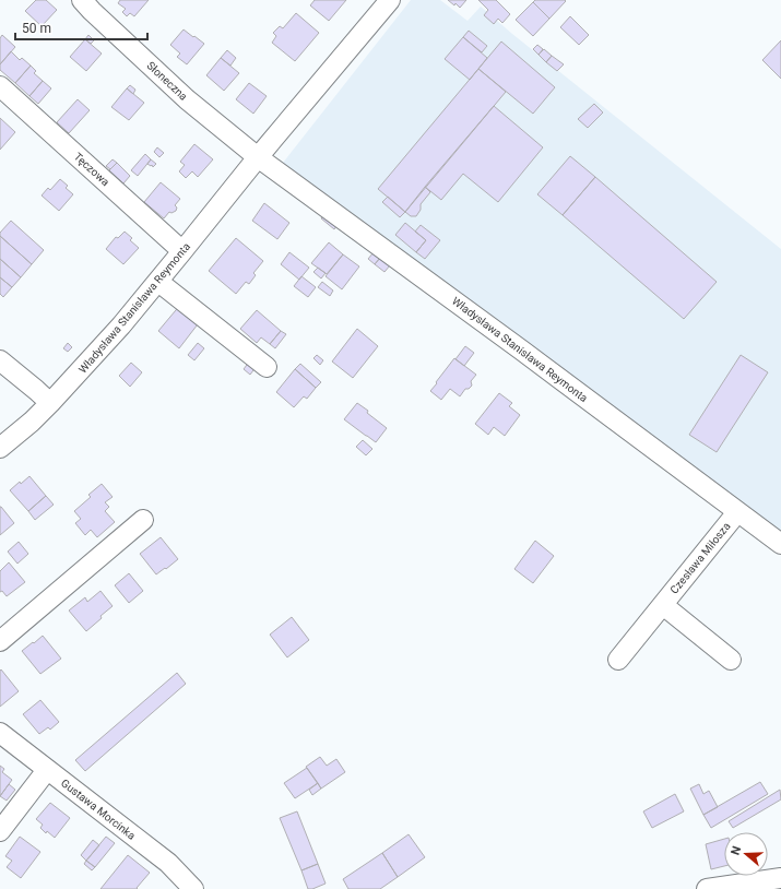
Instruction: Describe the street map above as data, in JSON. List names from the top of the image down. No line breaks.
{"streets":{"street":["Słoneczna","Tęczowa","Władysława Stanisława Reymonta","Czesława Miłosza","Gustawa Morcinka"]},"crossings":[["Słoneczna","Władysława Stanisława Reymonta"],["Tęczowa","Władysława Stanisława Reymonta"],["Władysława Stanisława Reymonta","Czesława Miłosza"]],"scale_bar":"50 m","north":"left"}
